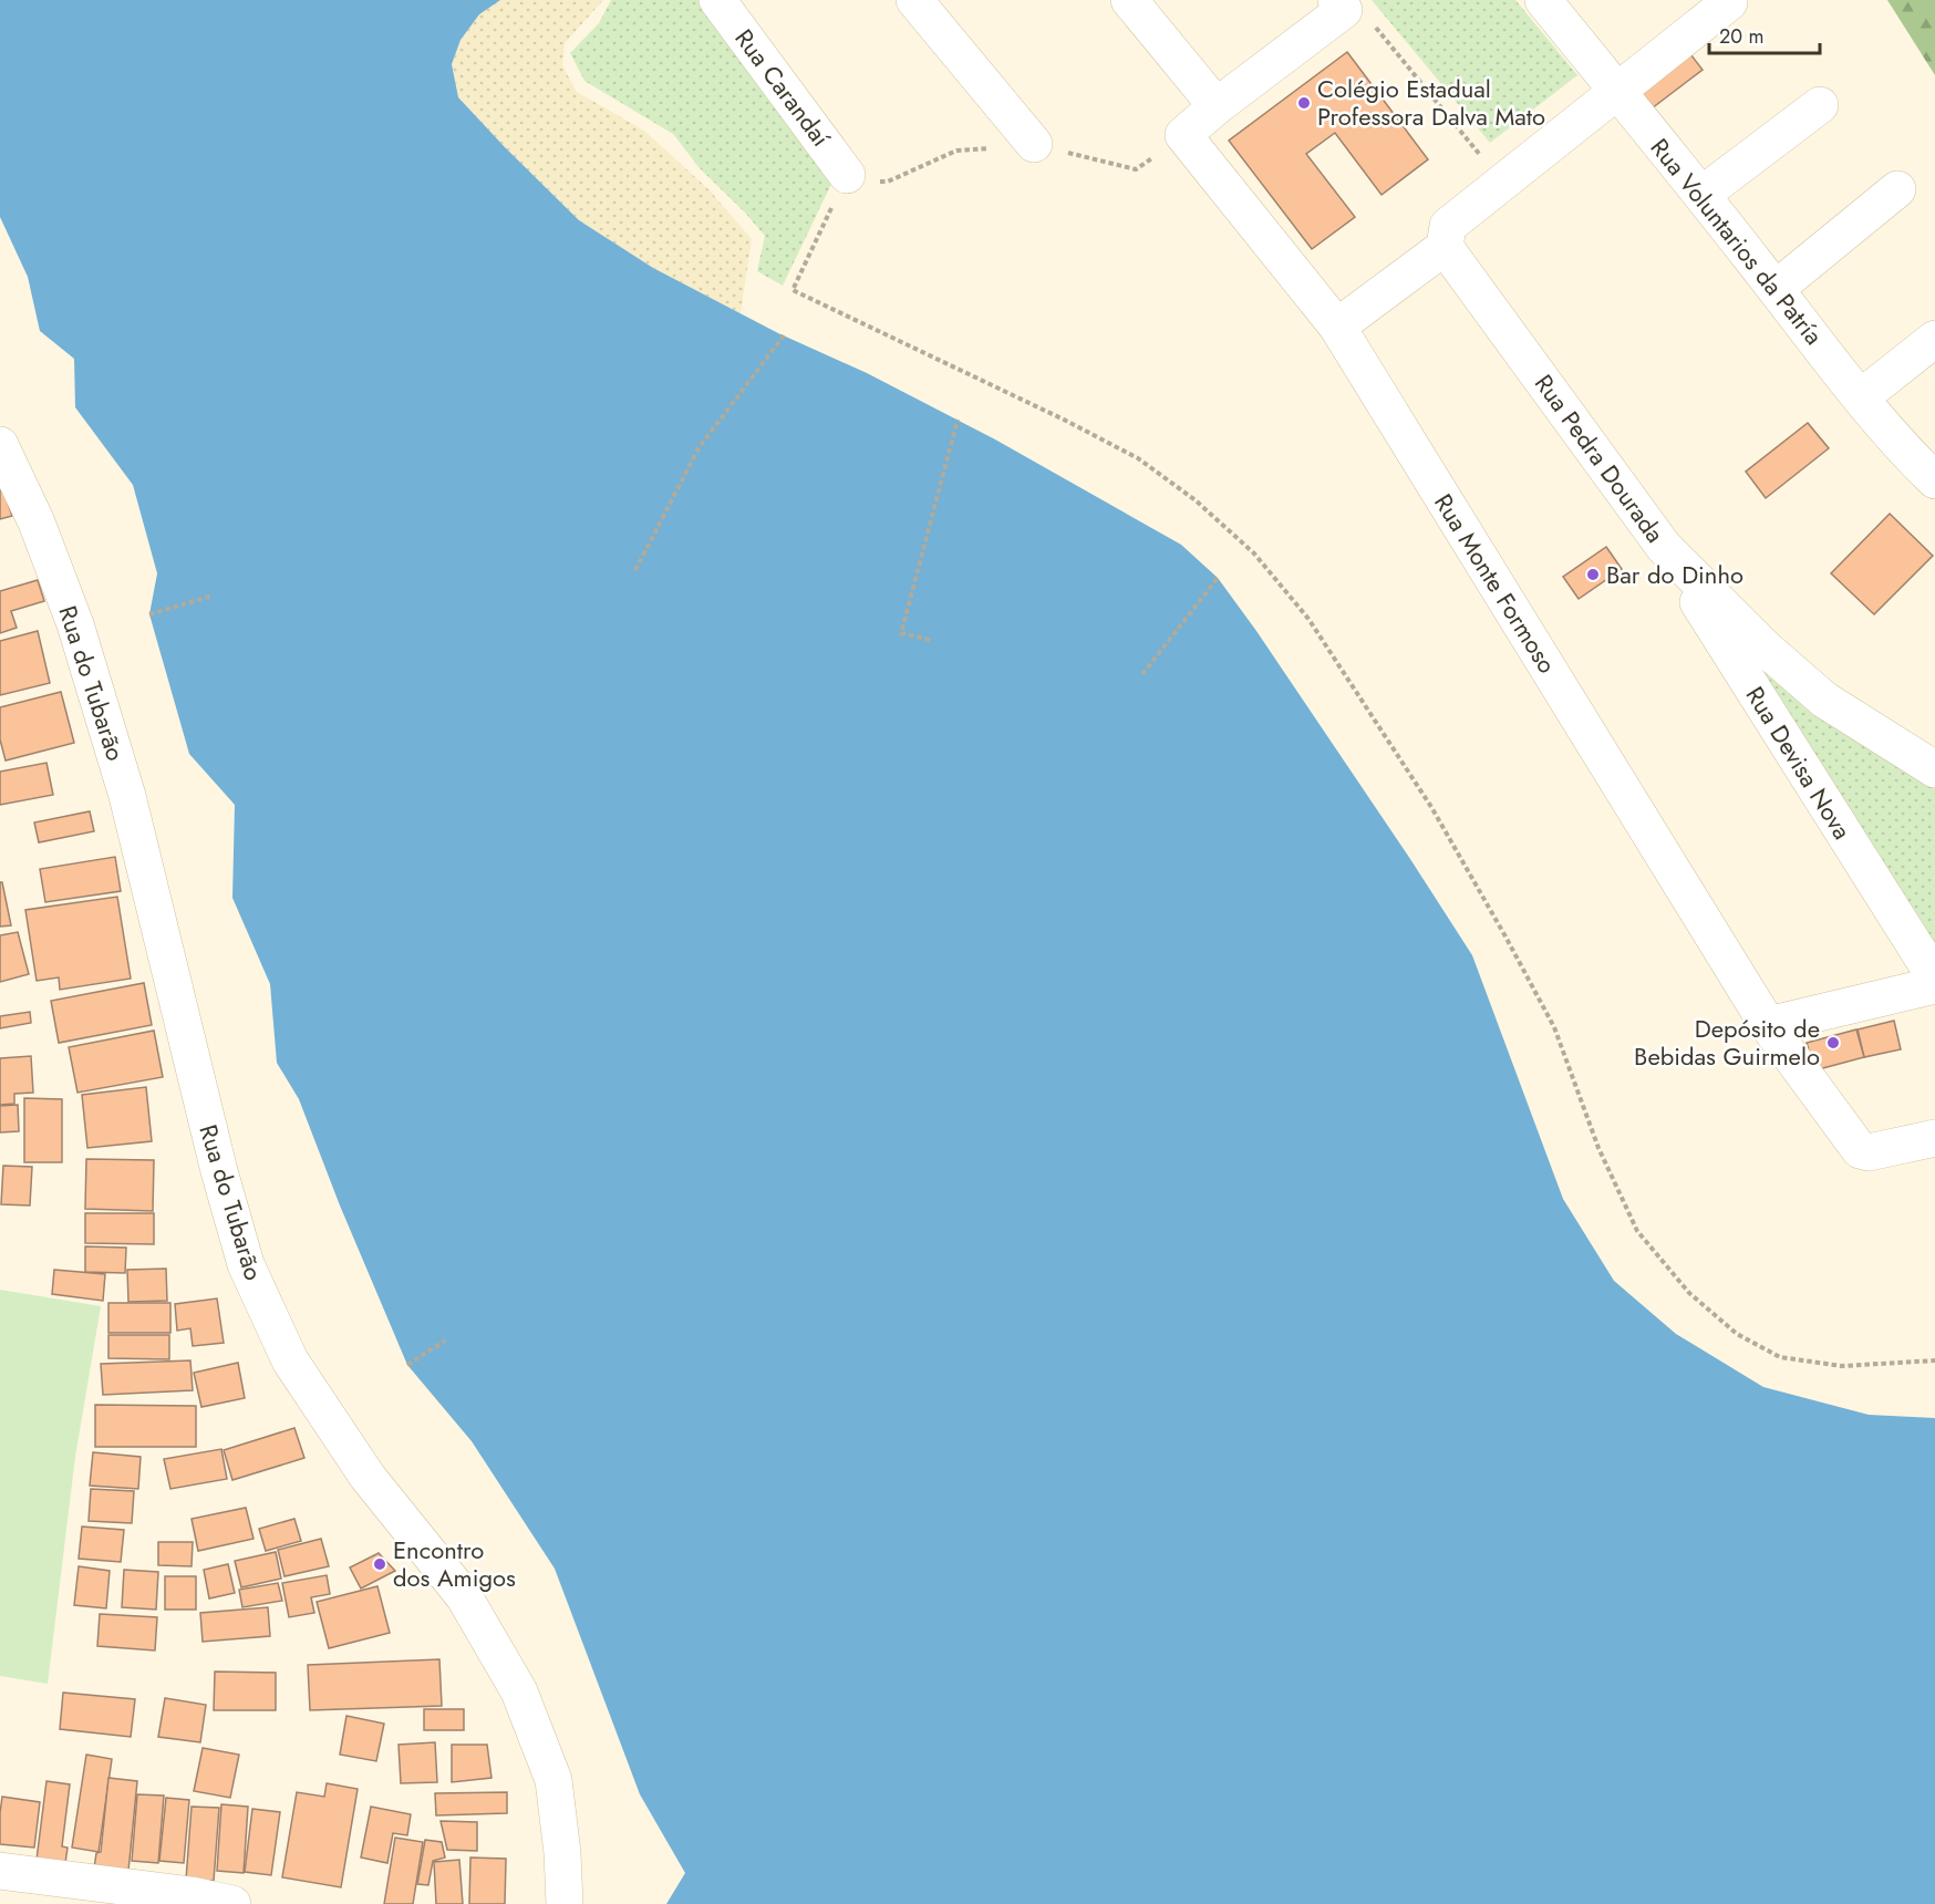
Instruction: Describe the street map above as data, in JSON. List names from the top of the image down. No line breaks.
{"streets":{"street":["Rua Carandaí","Rua Voluntarios da Patría","Rua Pedra Dourada","Rua Monte Formoso","Rua do Tubarão","Rua Devisa Nova"]},"crossings":[["Rua Pedra Dourada","Rua Devisa Nova"]],"places":["Colégio Estadual Professora Dalva Mato","Bar do Dinho","Depósito de Bebidas Guirmelo","Encontro dos Amigos"],"scale_bar":"20 m"}
